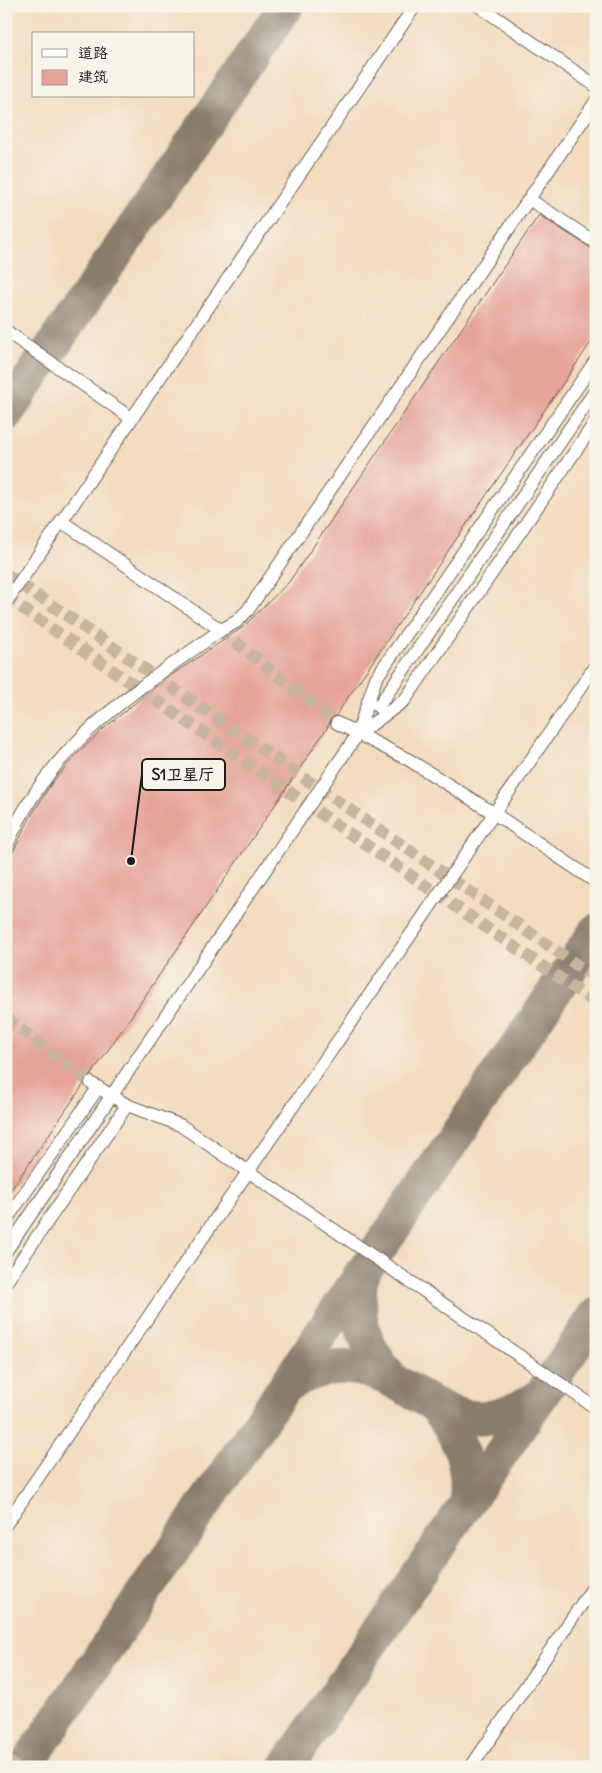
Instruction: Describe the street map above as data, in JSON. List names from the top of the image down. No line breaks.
{"places":["S1卫星厅"],"legend":["道路","建筑"]}
